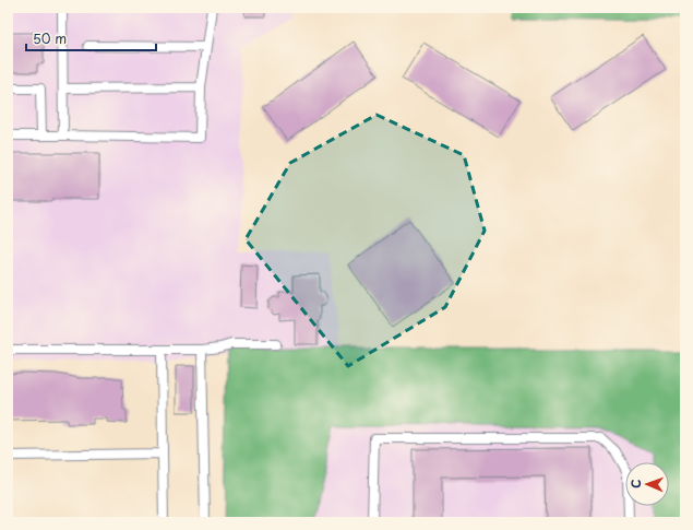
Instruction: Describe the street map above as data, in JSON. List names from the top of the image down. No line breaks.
{"scale_bar":"50 m","north":"left"}
